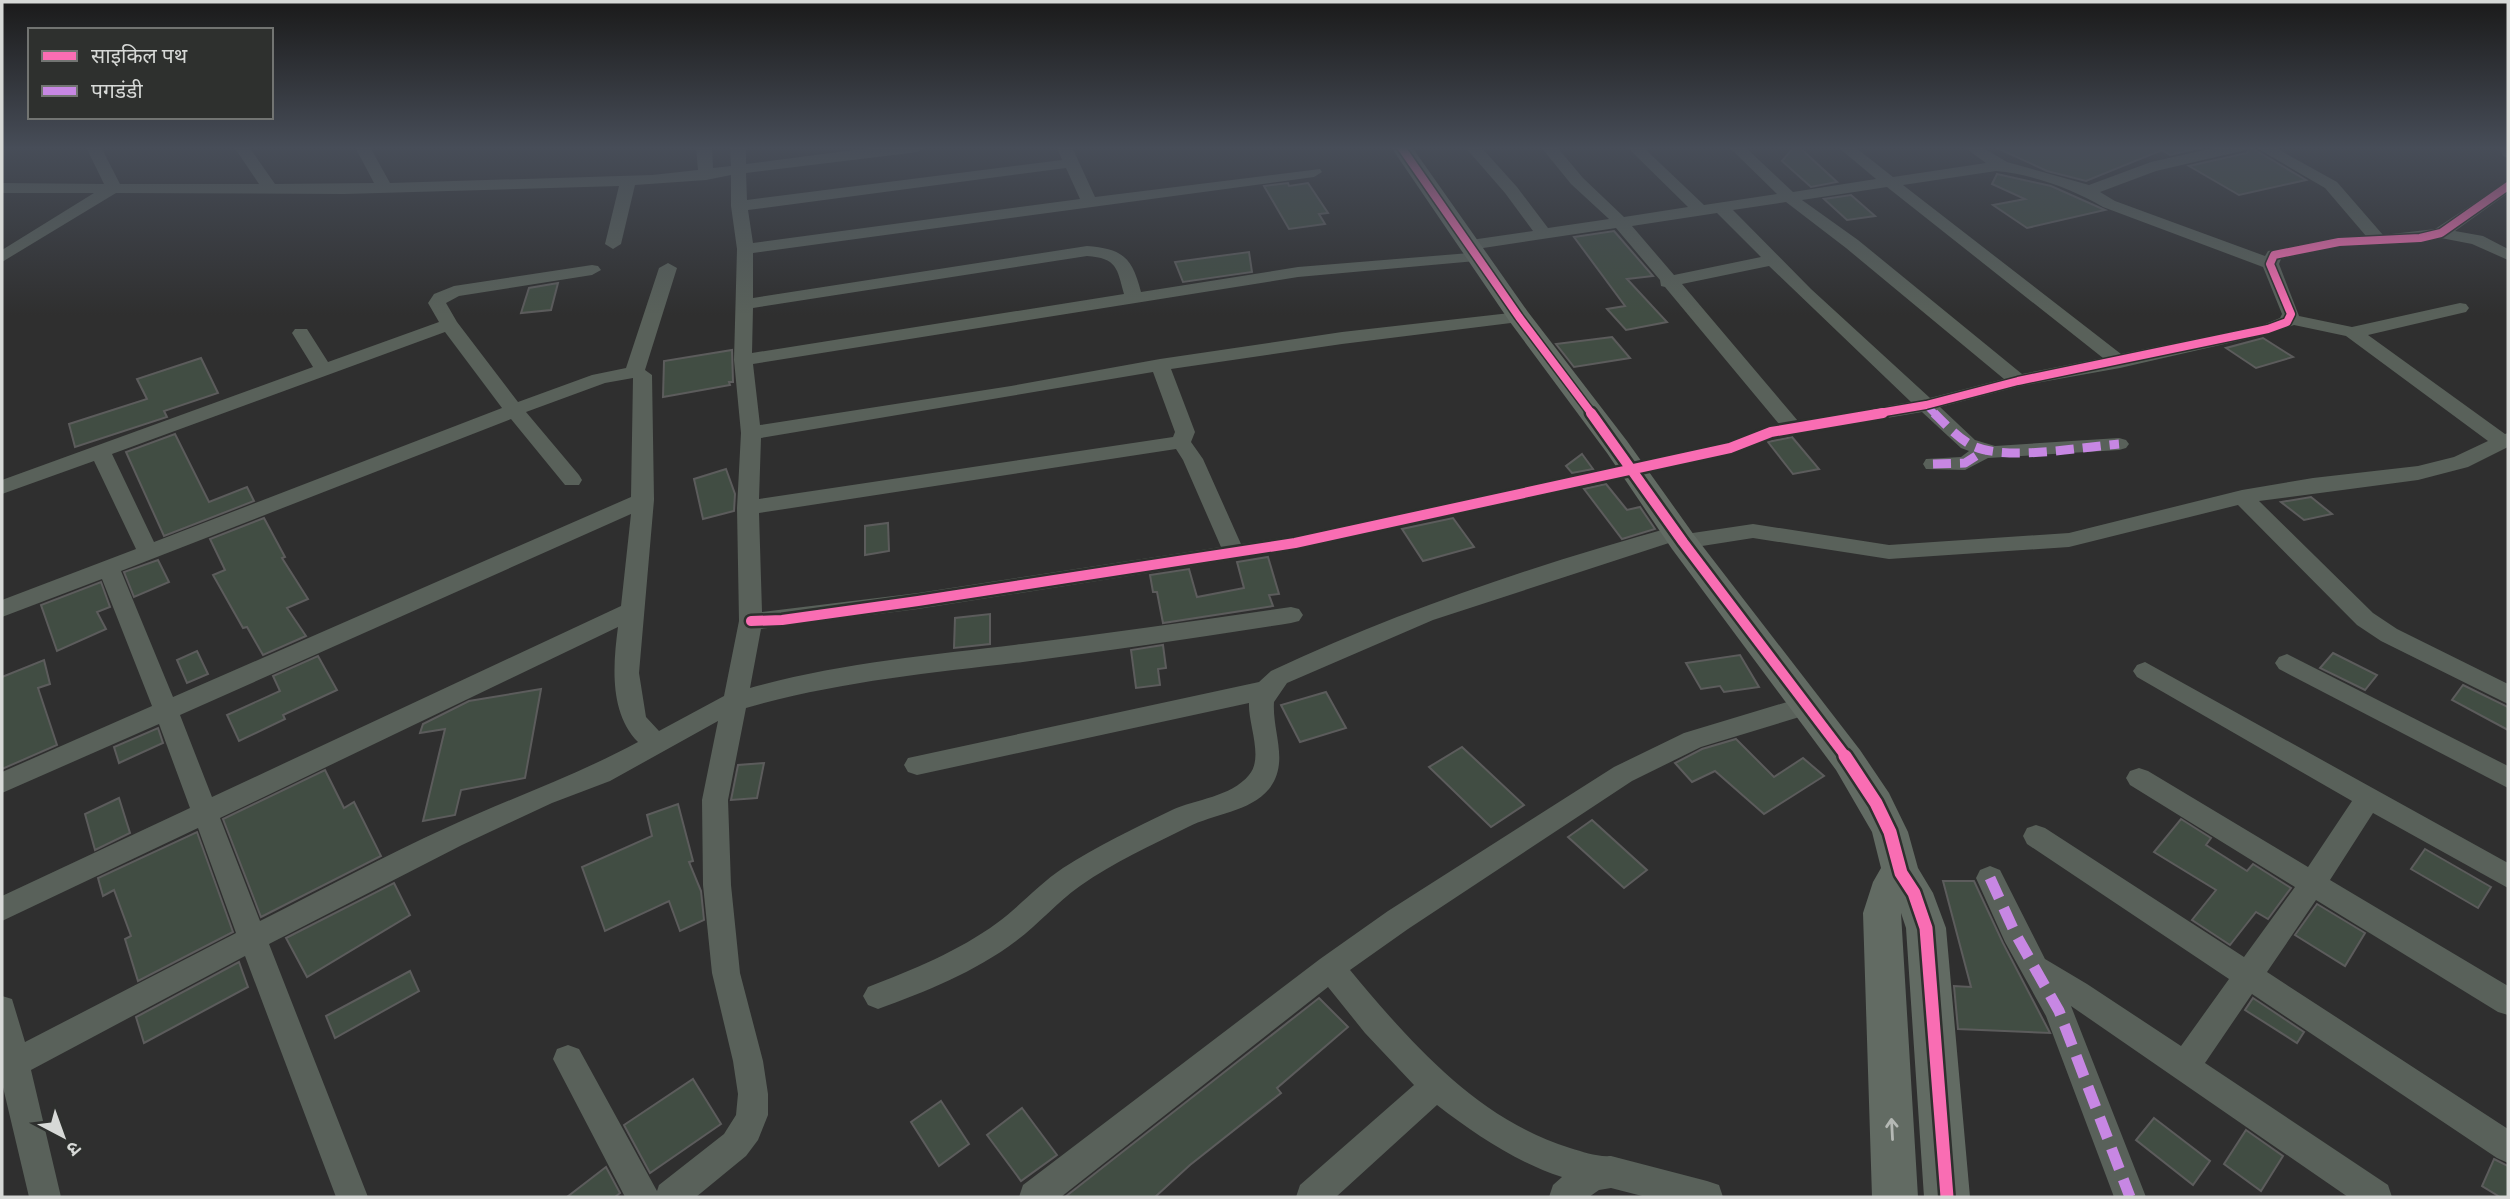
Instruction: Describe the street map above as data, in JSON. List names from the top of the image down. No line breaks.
{"legend":["साइकिल पथ","पगडंडी"],"north":"bottom right"}
